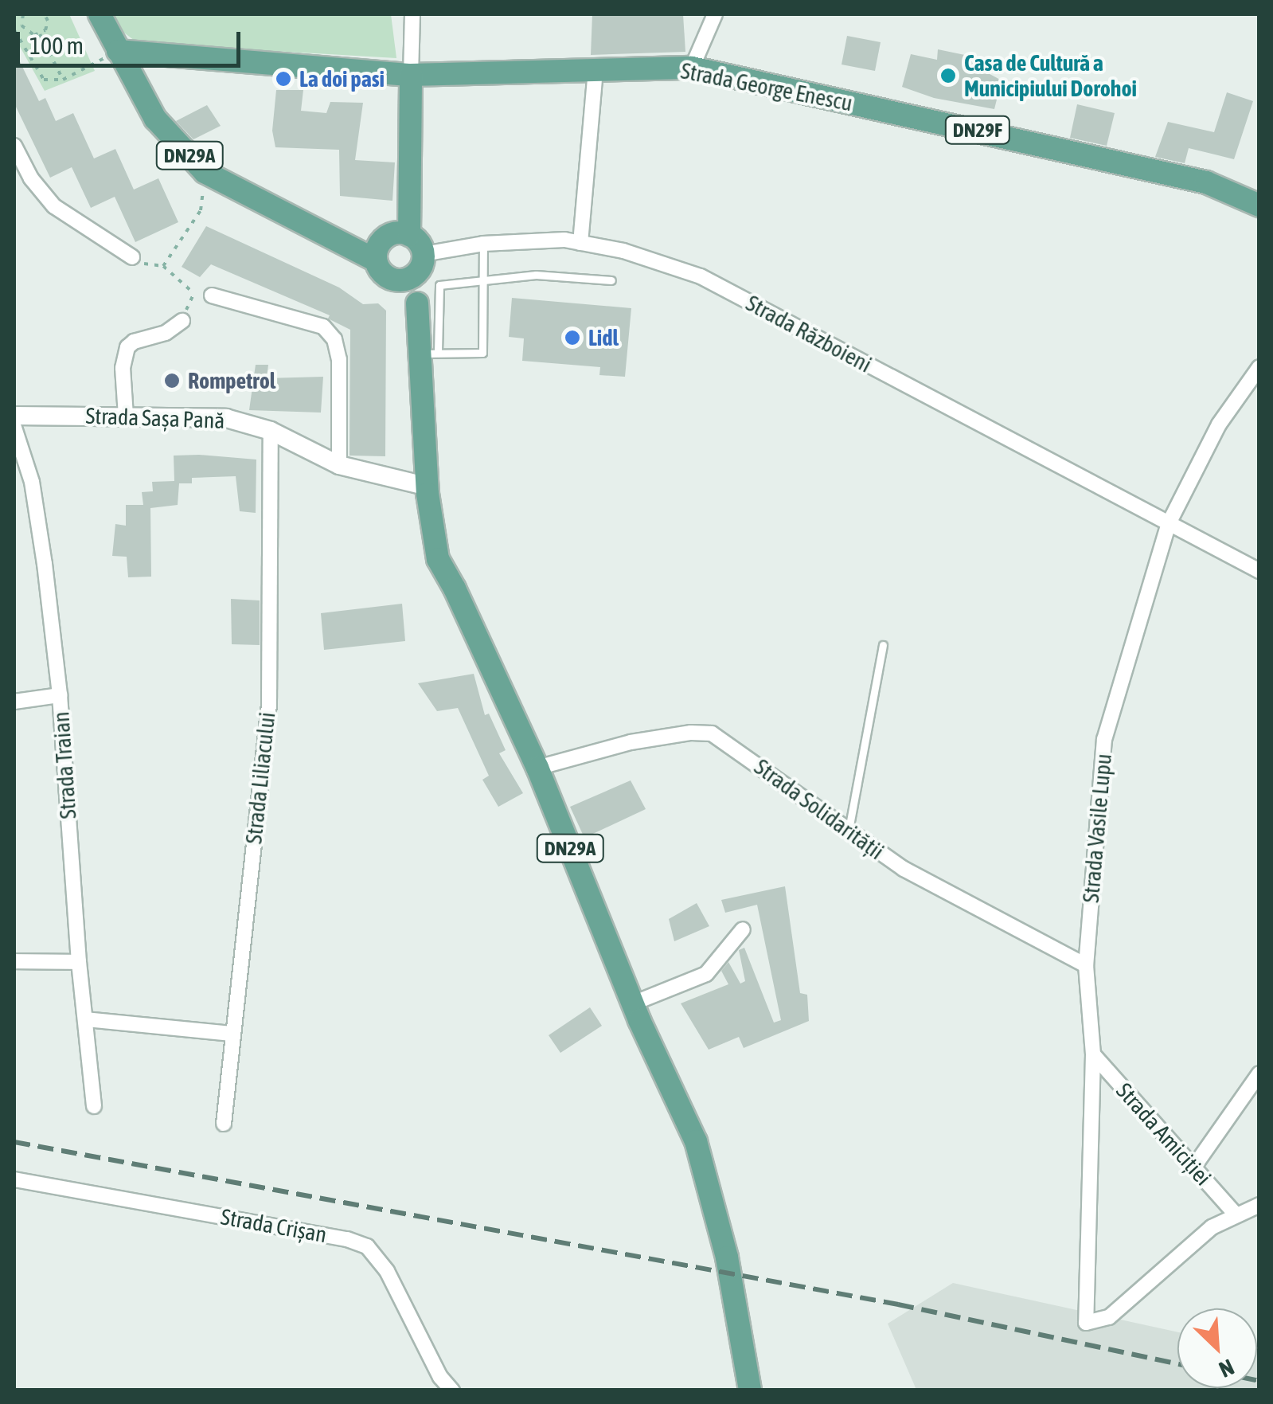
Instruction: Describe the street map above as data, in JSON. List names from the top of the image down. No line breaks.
{"streets":{"main road":["Strada George Enescu","DN29F","DN29A"],"street":["Strada Războieni","Strada Sașa Pană","Strada Traian","Strada Liliacului","Strada Solidarității","Strada Vasile Lupu","Strada Amiciției","Strada Crișan"]},"crossings":[["Strada George Enescu","DN29A"],["DN29A","Strada Războieni"],["DN29A","Strada Sașa Pană"],["DN29A","Strada Solidarității"],["Strada Războieni","Strada Vasile Lupu"],["Strada Sașa Pană","Strada Liliacului"],["Strada Solidarității","Strada Vasile Lupu"],["Strada Vasile Lupu","Strada Amiciției"]],"places":["Casa de Cultură a Municipiului Dorohoi","La doi pasi","Lidl","Rompetrol"],"scale_bar":"100 m","north":"bottom right"}
